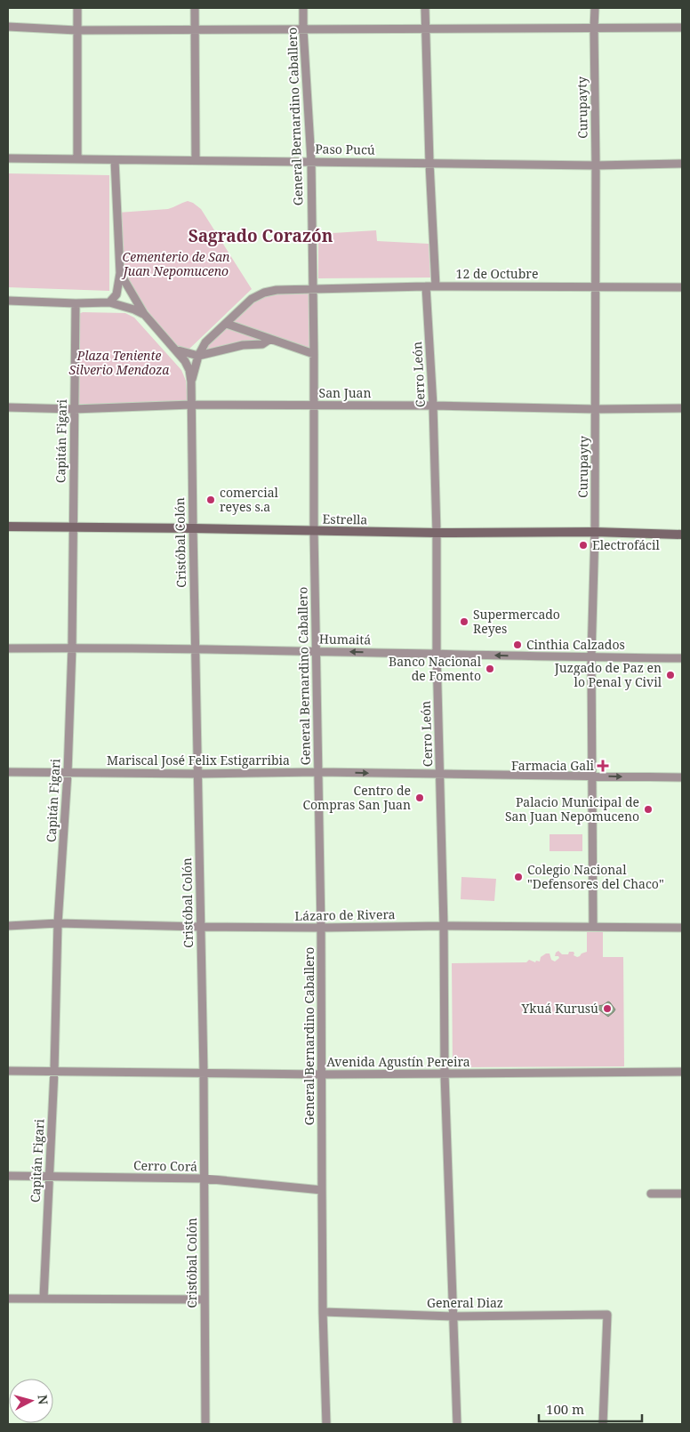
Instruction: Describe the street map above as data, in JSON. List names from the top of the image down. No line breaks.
{"streets":{"main road":["Estrella"],"street":["Curupayty","General Bernardino Caballero","Paso Pucú","12 de Octubre","Cerro León","San Juan","Capitán Figari","Cristóbal Colón","Humaitá","Mariscal José Felix Estigarribia","Lázaro de Rivera","Avenida Agustín Pereira","Cerro Corá","General Diaz"]},"crossings":[["Curupayty","Paso Pucú"],["Curupayty","12 de Octubre"],["Curupayty","San Juan"],["Curupayty","Estrella"],["Curupayty","Humaitá"],["Curupayty","Mariscal José Felix Estigarribia"],["Curupayty","Lázaro de Rivera"],["General Bernardino Caballero","Paso Pucú"],["General Bernardino Caballero","12 de Octubre"],["General Bernardino Caballero","San Juan"],["General Bernardino Caballero","Estrella"],["General Bernardino Caballero","Humaitá"],["General Bernardino Caballero","Mariscal José Felix Estigarribia"],["General Bernardino Caballero","Lázaro de Rivera"],["General Bernardino Caballero","Avenida Agustín Pereira"],["General Bernardino Caballero","Cerro Corá"],["General Bernardino Caballero","General Diaz"],["12 de Octubre","Cerro León"],["12 de Octubre","Cristóbal Colón"],["Cerro León","San Juan"],["Cerro León","Estrella"],["Cerro León","Humaitá"],["Cerro León","Mariscal José Felix Estigarribia"],["Cerro León","Lázaro de Rivera"],["Cerro León","Avenida Agustín Pereira"],["Cerro León","General Diaz"],["San Juan","Capitán Figari"],["San Juan","Cristóbal Colón"],["Capitán Figari","Estrella"],["Capitán Figari","Humaitá"],["Capitán Figari","Mariscal José Felix Estigarribia"],["Capitán Figari","Lázaro de Rivera"],["Capitán Figari","Avenida Agustín Pereira"],["Capitán Figari","Cerro Corá"],["Estrella","Cristóbal Colón"],["Cristóbal Colón","Humaitá"],["Cristóbal Colón","Mariscal José Felix Estigarribia"],["Cristóbal Colón","Lázaro de Rivera"],["Cristóbal Colón","Avenida Agustín Pereira"],["Cristóbal Colón","Cerro Corá"]],"one_way":["Humaitá"],"districts":["Sagrado Corazón"],"parks":["Cementerio de San Juan Nepomuceno","Plaza Teniente Silverio Mendoza"],"places":{"other":["comercial reyes s.a","Electrofácil","Supermercado Reyes","Cinthia Calzados","Banco Nacional de Fomento","Juzgado de Paz en lo Penal y Civil","Centro de Compras San Juan","Palacio Municipal de San Juan Nepomuceno","Colegio Nacional \"Defensores del Chaco\"","Ykuá Kurusú"],"health":["Farmacia Gali"]},"scale_bar":"100 m","north":"right"}
